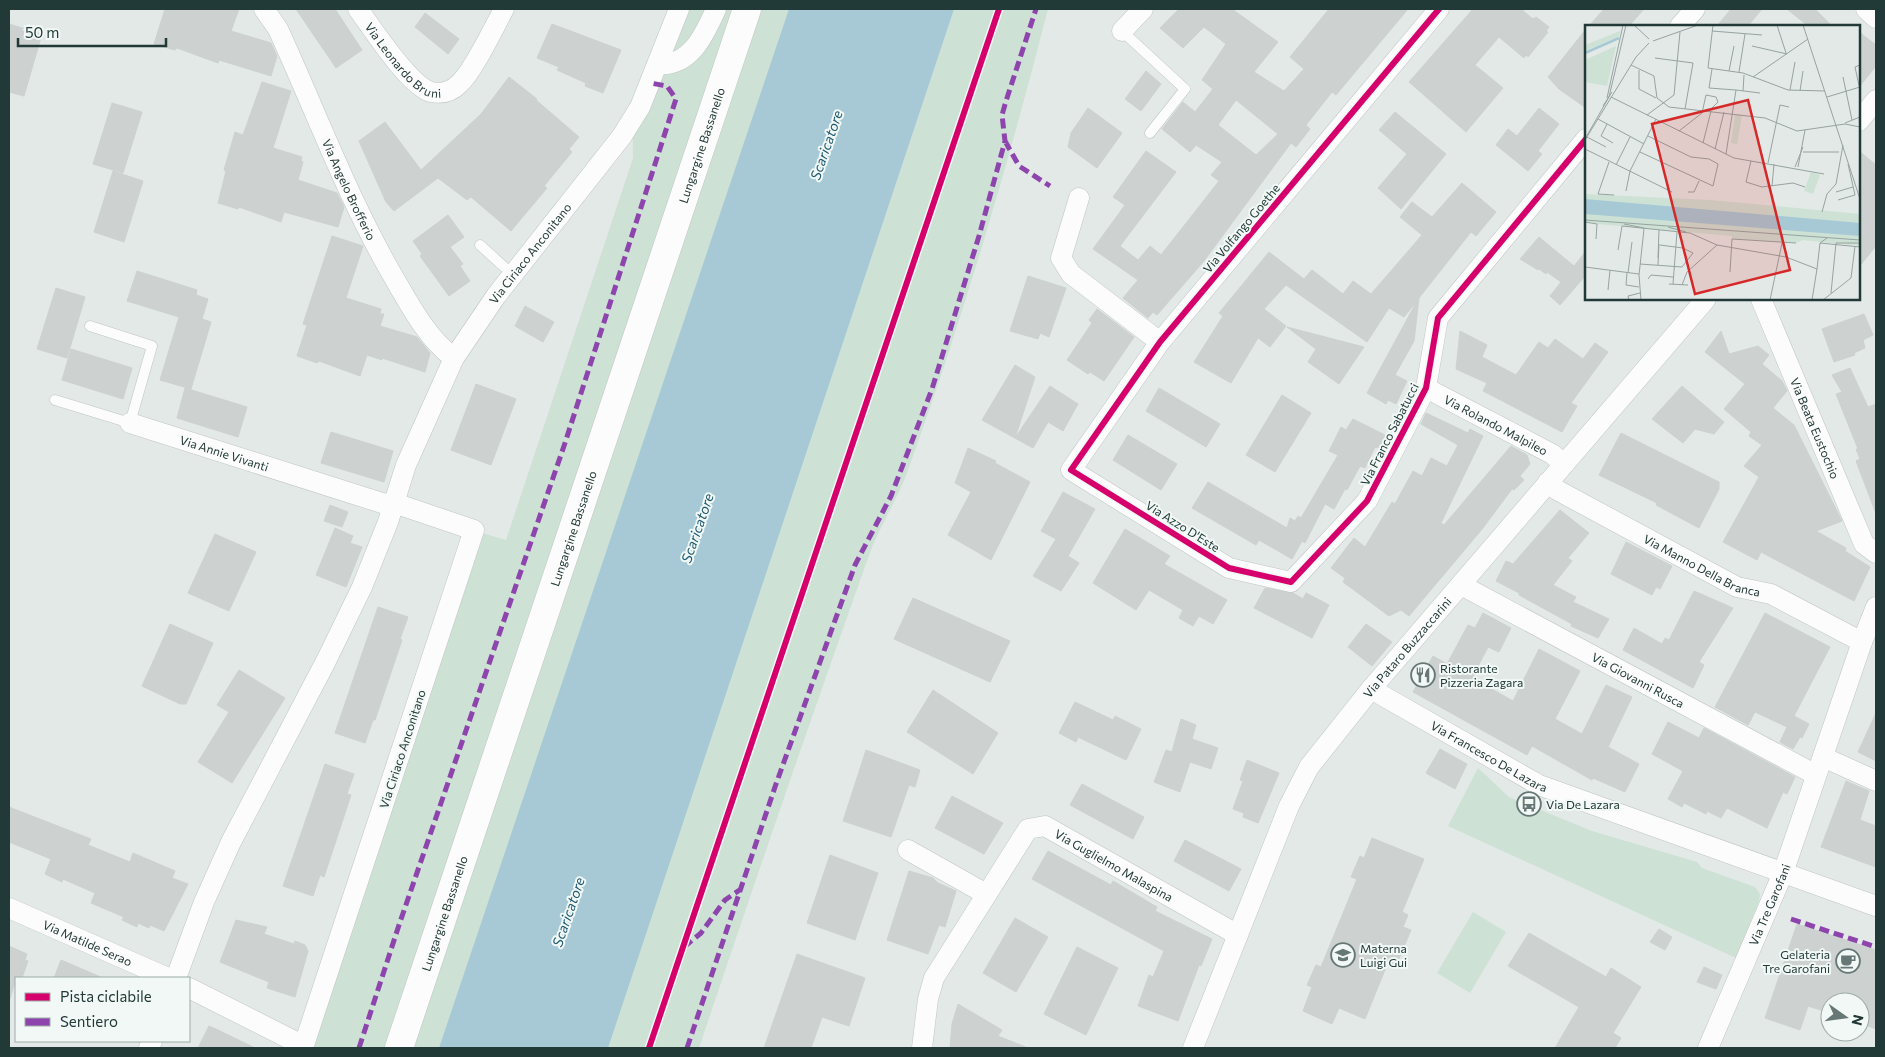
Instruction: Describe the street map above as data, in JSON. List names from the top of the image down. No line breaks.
{"streets":{"street":["Via Leonardo Bruni","Lungargine Bassanello","Via Angelo Brofferio","Via Volfango Goethe","Via Ciriaco Anconitano","Via Rolando Malpileo","Via Beata Eustochio","Via Franco Sabatucci","Via Annie Vivanti","Via Azzo D'Este","Via Manno Della Branca","Via Pataro Buzzaccarini","Via Giovanni Rusca","Via Francesco De Lazara","Via Guglielmo Malaspina","Via Tre Garofani","Via Matilde Serao"]},"crossings":[["Via Angelo Brofferio","Via Ciriaco Anconitano"],["Via Volfango Goethe","Via Azzo D'Este"],["Via Ciriaco Anconitano","Via Annie Vivanti"],["Via Rolando Malpileo","Via Franco Sabatucci"],["Via Rolando Malpileo","Via Pataro Buzzaccarini"],["Via Franco Sabatucci","Via Azzo D'Este"],["Via Manno Della Branca","Via Pataro Buzzaccarini"],["Via Manno Della Branca","Via Tre Garofani"],["Via Pataro Buzzaccarini","Via Giovanni Rusca"],["Via Pataro Buzzaccarini","Via Francesco De Lazara"],["Via Pataro Buzzaccarini","Via Guglielmo Malaspina"],["Via Giovanni Rusca","Via Tre Garofani"],["Via Francesco De Lazara","Via Tre Garofani"]],"water":["Scaricatore"],"places":{"restaurant":["Ristorante Pizzeria Zagara"],"bus stop":["Via De Lazara"],"school or university":["Materna Luigi Gui"],"cafe":["Gelateria Tre Garofani"]},"legend":["Pista ciclabile","Sentiero"],"scale_bar":"50 m","north":"right"}
